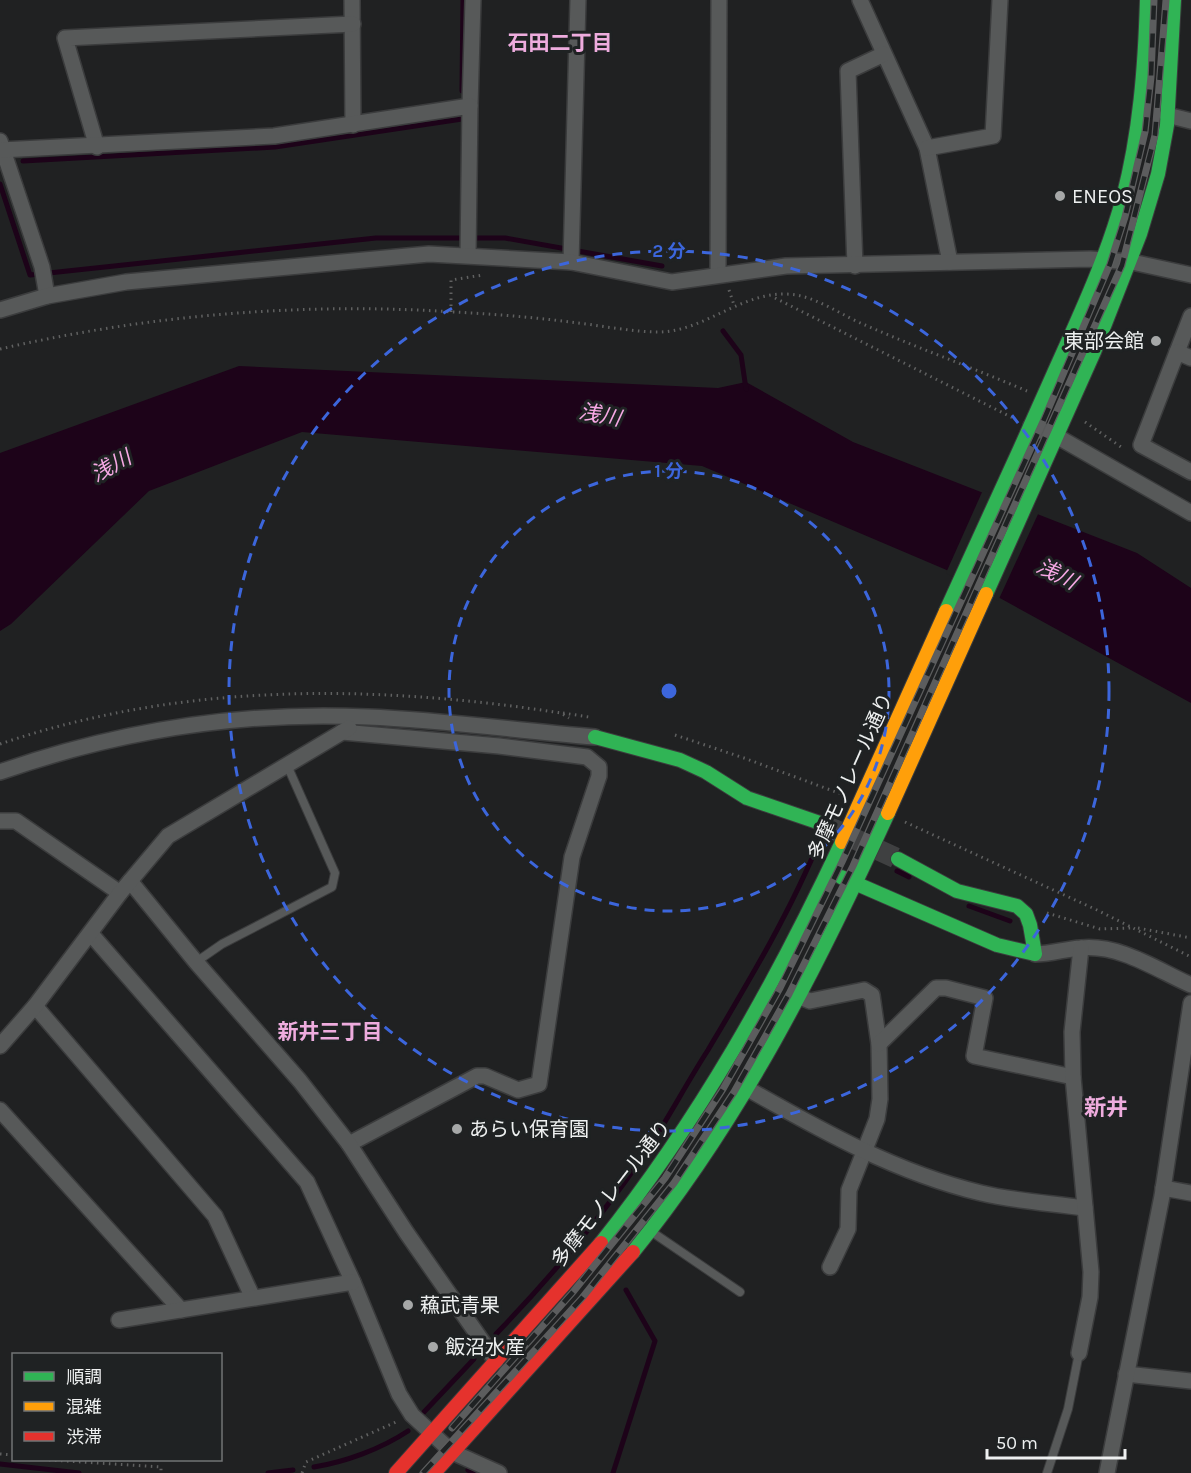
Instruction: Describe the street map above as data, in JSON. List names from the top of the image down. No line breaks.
{"streets":{"main road":["多摩モノレール通り"]},"districts":["石田二丁目","新井三丁目","新井"],"water":["浅川"],"places":["ENEOS","東部会館","あらい保育園","蘓武青果","飯沼水産"],"legend":["順調","混雑","渋滞"],"scale_bar":"50 m","rings":["2 分","1 分"]}
